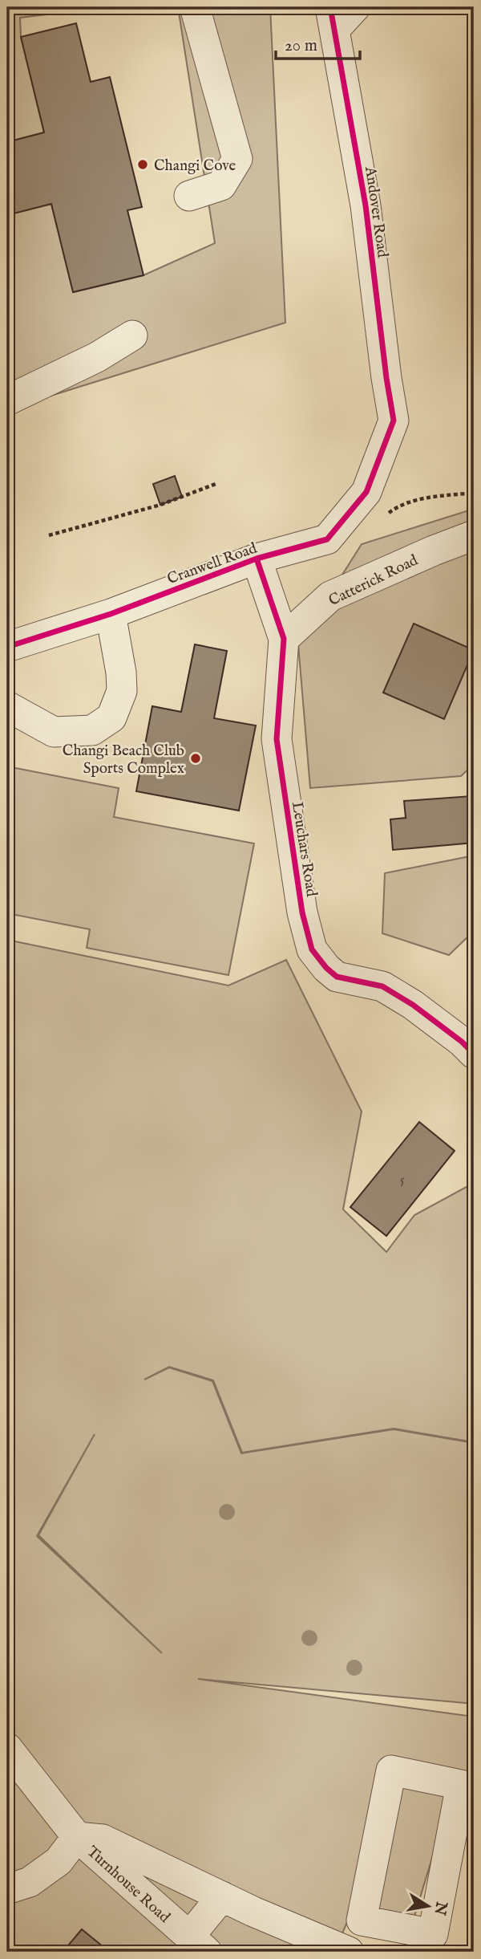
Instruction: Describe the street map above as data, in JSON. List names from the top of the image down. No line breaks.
{"streets":{"street":["Andover Road","Cranwell Road","Catterick Road","Leuchars Road","Turnhouse Road"]},"crossings":[["Andover Road","Cranwell Road"],["Cranwell Road","Leuchars Road"],["Catterick Road","Leuchars Road"]],"places":["Changi Cove","Changi Beach Club Sports Complex"],"house_numbers":["5"],"scale_bar":"20 m","north":"right"}
